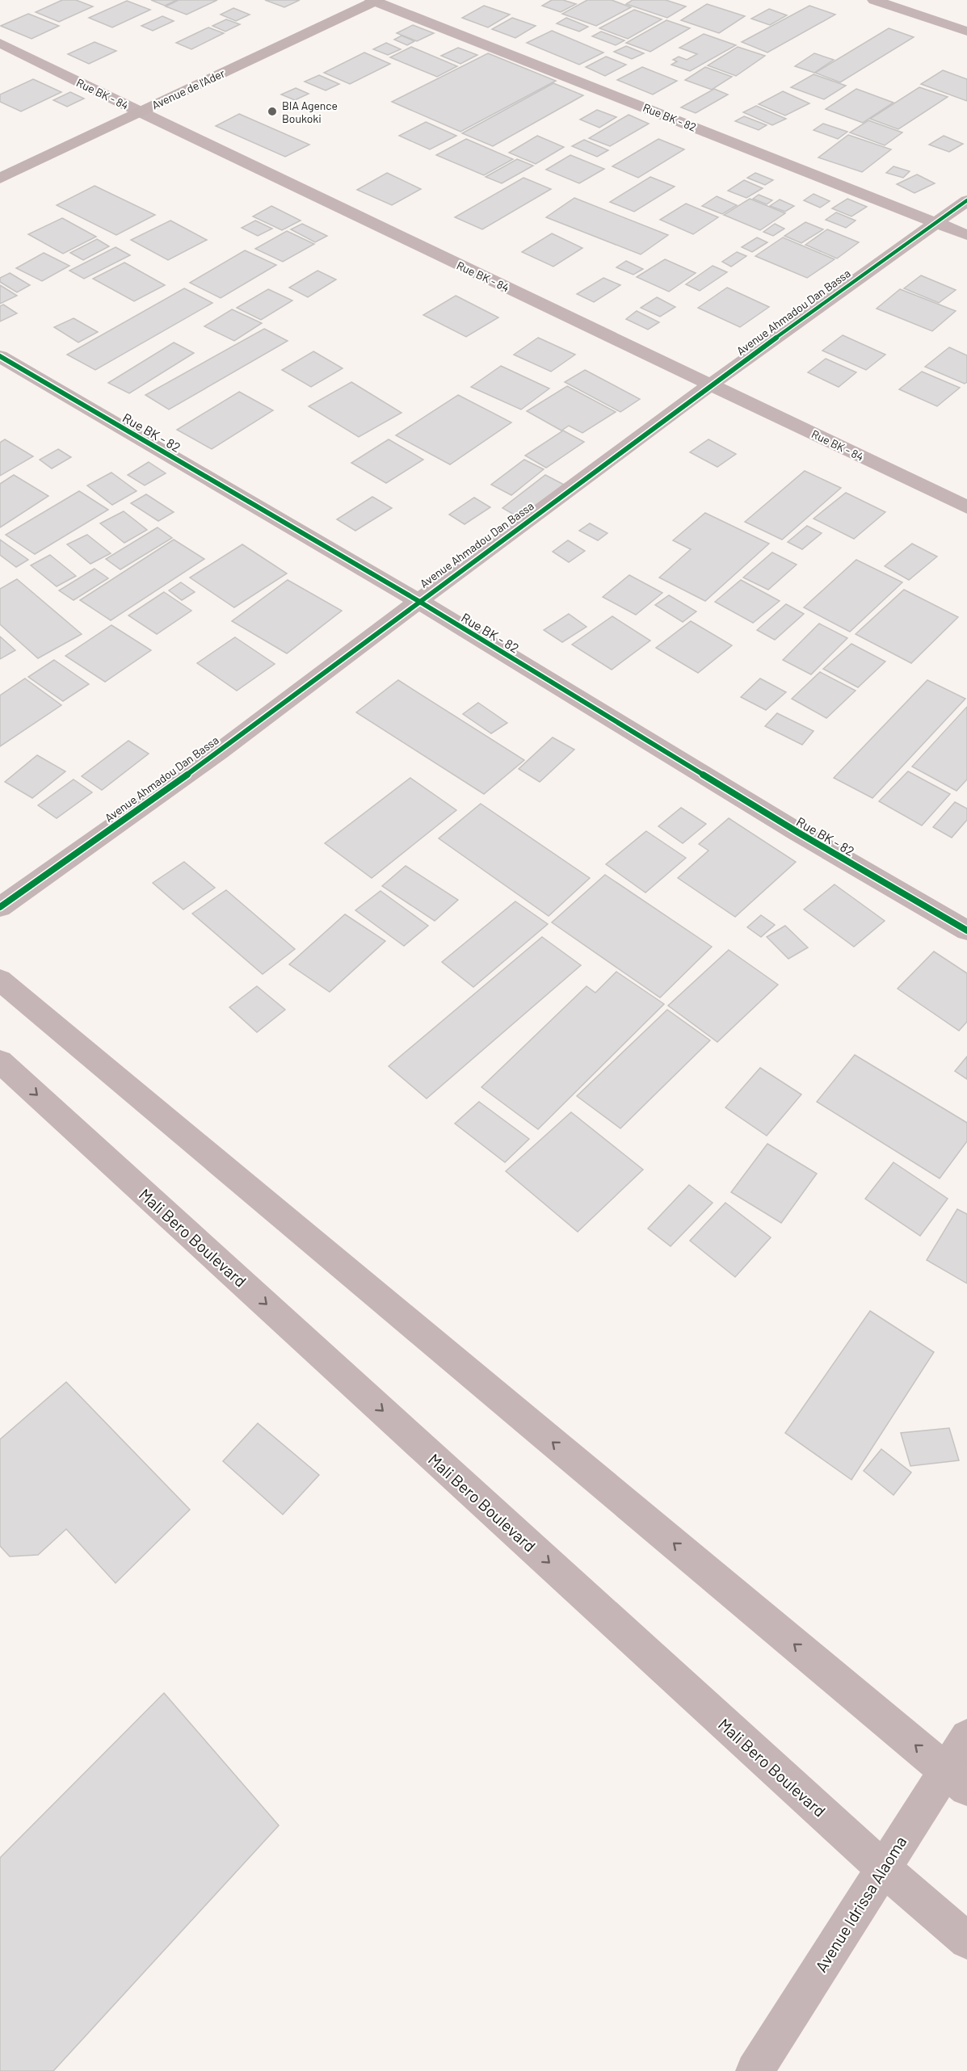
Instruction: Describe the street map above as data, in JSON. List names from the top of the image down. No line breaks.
{"streets":{"main road":["Avenue de l'Ader"],"street":["Rue BK - 84","Rue BK - 82","Avenue Ahmadou Dan Bassa","Mali Bero Boulevard","Avenue Idrissa Alaoma"]},"crossings":[["Avenue de l'Ader","Rue BK - 84"],["Avenue de l'Ader","Rue BK - 82"],["Rue BK - 84","Avenue Ahmadou Dan Bassa"],["Rue BK - 82","Avenue Ahmadou Dan Bassa"],["Mali Bero Boulevard","Avenue Idrissa Alaoma"]],"places":["BIA Agence Boukoki"]}
